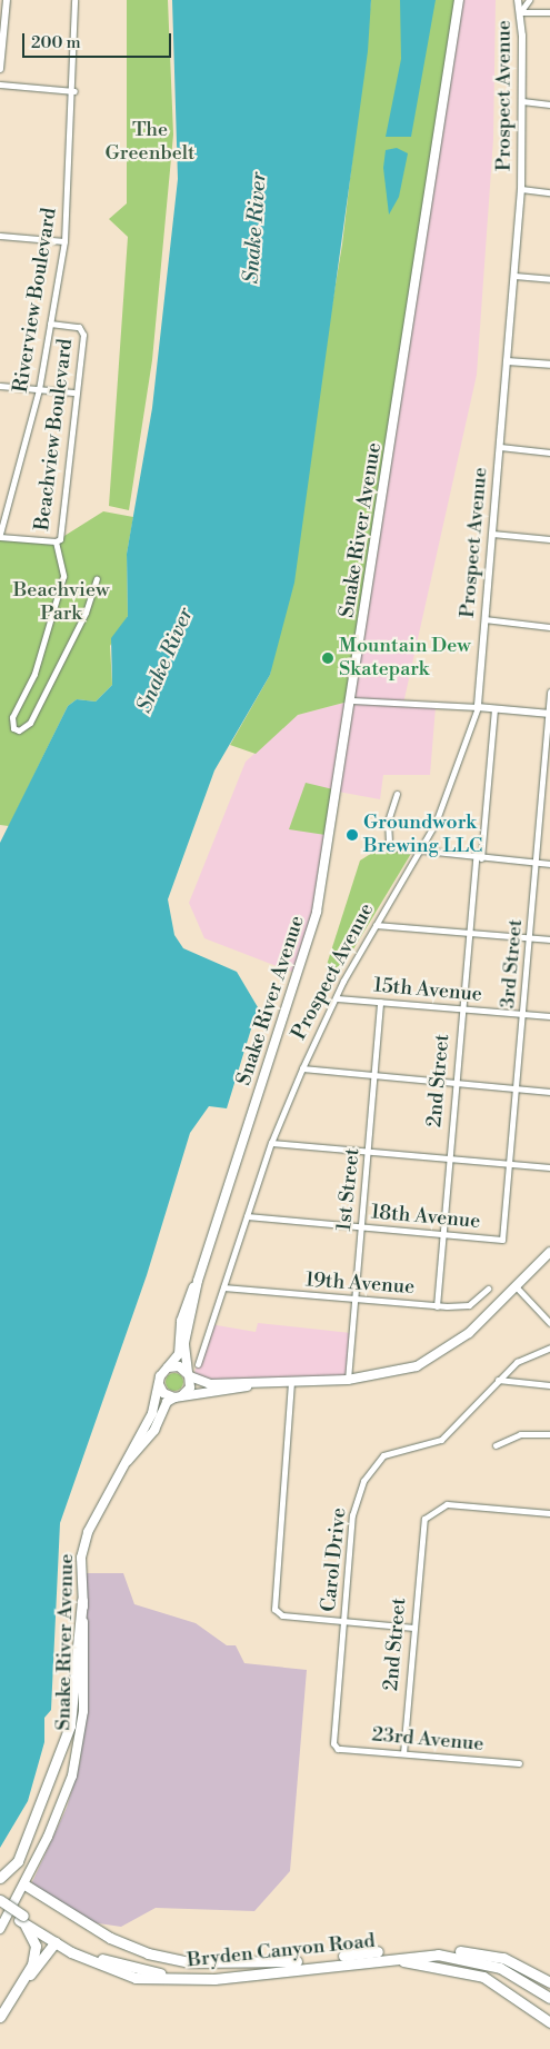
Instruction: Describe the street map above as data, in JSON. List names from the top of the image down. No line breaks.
{"streets":{"main road":["Snake River Avenue","Bryden Canyon Road"],"street":["Prospect Avenue","Riverview Boulevard","Beachview Boulevard","3rd Street","15th Avenue","2nd Street","1st Street","18th Avenue","19th Avenue","Carol Drive","23rd Avenue"]},"crossings":[["Prospect Avenue","15th Avenue"],["Prospect Avenue","18th Avenue"],["Prospect Avenue","19th Avenue"],["Riverview Boulevard","Beachview Boulevard"],["3rd Street","15th Avenue"],["3rd Street","18th Avenue"],["15th Avenue","2nd Street"],["15th Avenue","1st Street"],["2nd Street","18th Avenue"],["2nd Street","19th Avenue"],["2nd Street","23rd Avenue"],["1st Street","18th Avenue"],["1st Street","19th Avenue"],["Carol Drive","23rd Avenue"]],"water":["Snake River"],"parks":["The Greenbelt","Beachview Park"],"places":["Mountain Dew Skatepark","Groundwork Brewing LLC"],"scale_bar":"200 m"}
